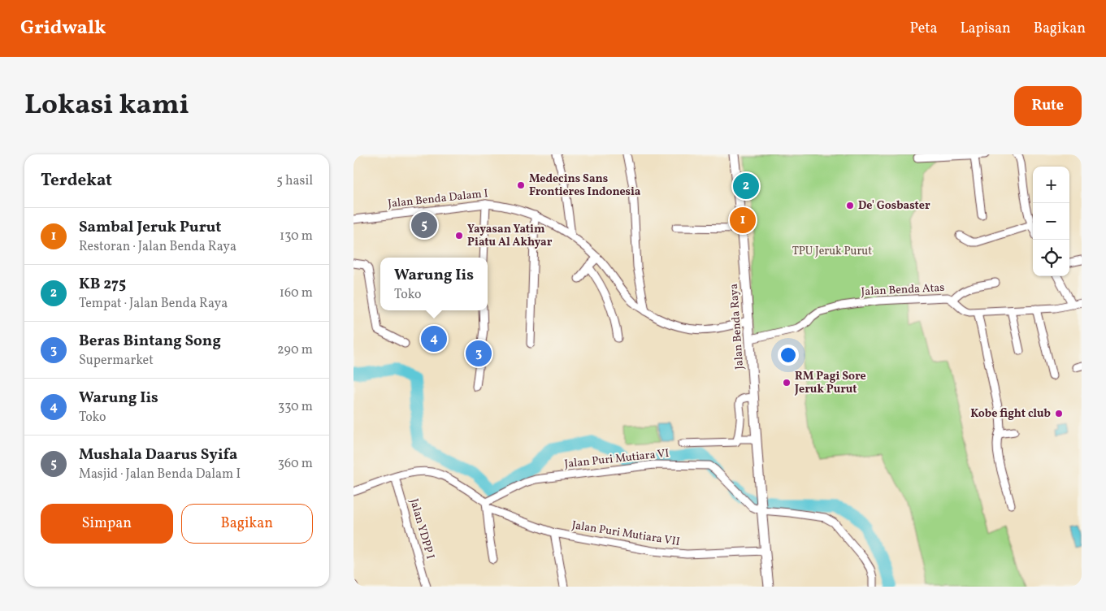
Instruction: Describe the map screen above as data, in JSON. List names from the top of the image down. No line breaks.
{"streets":{"street":["Jalan Benda Dalam I","Jalan Benda Atas","Jalan Benda Raya","Jalan Puri Mutiara VI","Jalan YDPP I","Jalan Puri Mutiara VII"]},"crossings":[["Jalan Benda Dalam I","Jalan Benda Raya"],["Jalan Benda Atas","Jalan Benda Raya"],["Jalan Benda Raya","Jalan Puri Mutiara VI"],["Jalan Benda Raya","Jalan Puri Mutiara VII"],["Jalan Puri Mutiara VI","Jalan Puri Mutiara VII"],["Jalan YDPP I","Jalan Puri Mutiara VII"]],"parks":["TPU Jeruk Purut"],"places":["Medecins Sans Frontieres Indonesia","De' Gosbaster","Yayasan Yatim Piatu Al Akhyar","RM Pagi Sore Jeruk Purut","Kobe fight club"],"page":{"header":"Gridwalk","nav":["Peta","Lapisan","Bagikan"],"title":"Lokasi kami","buttons":["Rute",["Simpan","Bagikan"]],"heading":["Terdekat","5 hasil"],"map_buttons":["+","−"],"pins":["2","1","5","4","3"],"list":[{"mark":"1","name":"Sambal Jeruk Purut","note":"Restoran · Jalan Benda Raya","value":"130 m"},{"mark":"2","name":"KB 275","note":"Tempat · Jalan Benda Raya","value":"160 m"},{"mark":"3","name":"Beras Bintang Song","note":"Supermarket","value":"290 m"},{"mark":"4","name":"Warung Iis","note":"Toko","value":"330 m"},{"mark":"5","name":"Mushala Daarus Syifa","note":"Masjid · Jalan Benda Dalam I","value":"360 m"}],"popup":["Warung Iis","Toko"]}}
